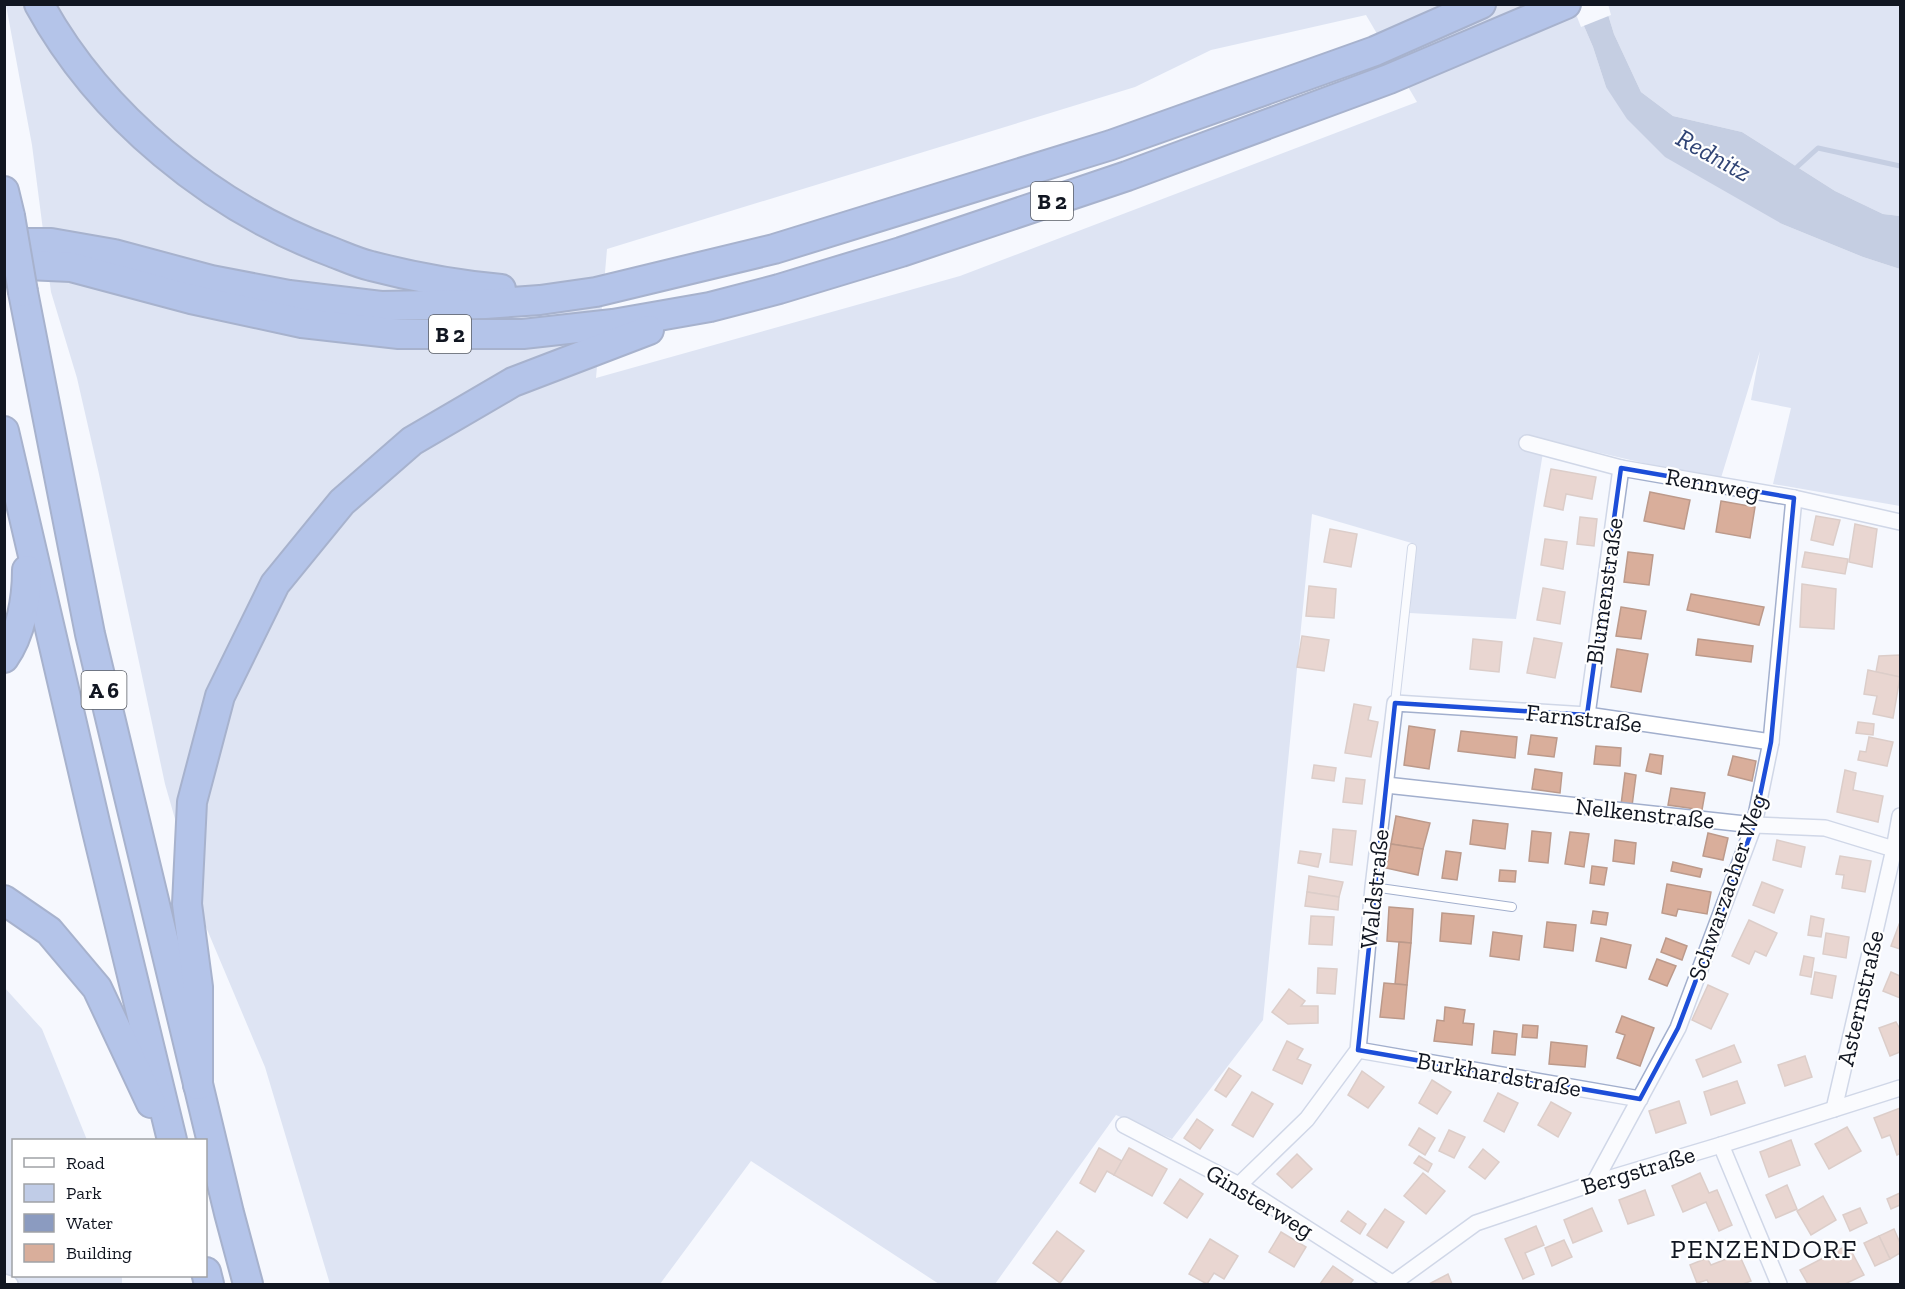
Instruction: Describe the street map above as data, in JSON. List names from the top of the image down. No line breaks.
{"streets":{"highway":["B 2","A 6"],"street":["Rennweg","Blumenstraße","Farnstraße","Nelkenstraße","Schwarzacher Weg","Waldstraße","Asternstraße","Burkhardstraße","Bergstraße","Ginsterweg"]},"crossings":[["B 2","A 6"],["Rennweg","Blumenstraße"],["Rennweg","Schwarzacher Weg"],["Blumenstraße","Farnstraße"],["Farnstraße","Schwarzacher Weg"],["Farnstraße","Waldstraße"],["Nelkenstraße","Schwarzacher Weg"],["Nelkenstraße","Waldstraße"],["Nelkenstraße","Asternstraße"],["Schwarzacher Weg","Burkhardstraße"],["Schwarzacher Weg","Bergstraße"],["Waldstraße","Burkhardstraße"],["Asternstraße","Bergstraße"],["Bergstraße","Ginsterweg"]],"districts":["PENZENDORF"],"water":["Rednitz"],"legend":["Road","Park","Water","Building"]}
